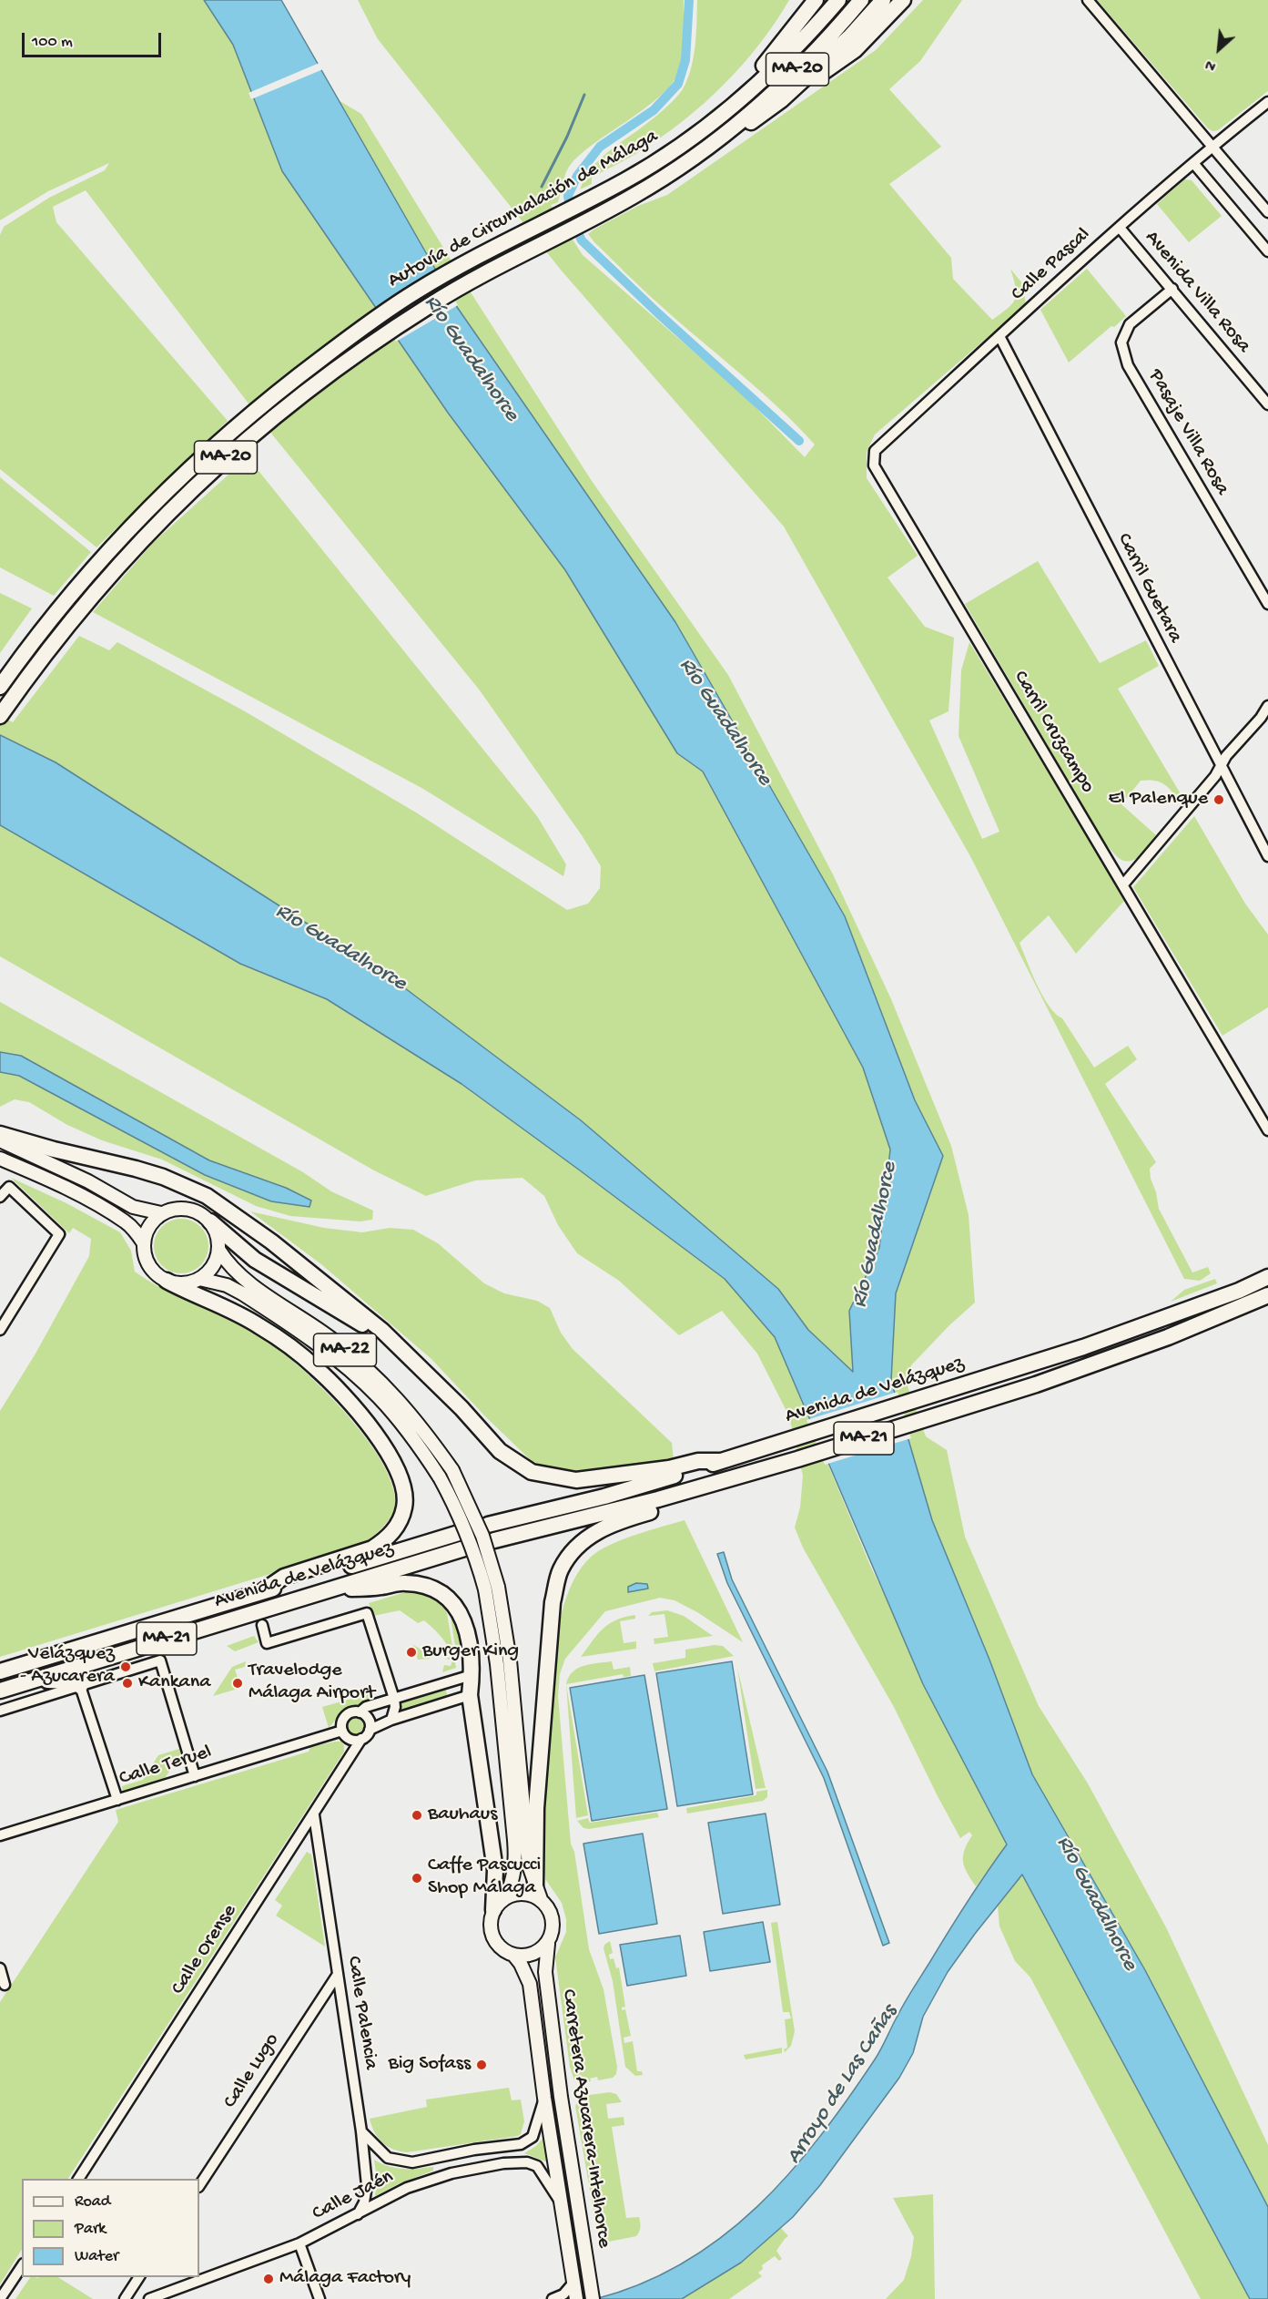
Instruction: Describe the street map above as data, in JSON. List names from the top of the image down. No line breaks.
{"streets":{"highway":["MA-20","Autovía de Circunvalación de Málaga","Avenida de Velázquez","MA-21"],"main road":["MA-22","Carretera Azucarera-Intelhorce"],"street":["Calle Pascal","Avenida Villa Rosa","Pasaje Villa Rosa","Carril Guetara","Carril Cruzcampo","Calle Teruel","Calle Orense","Calle Palencia","Calle Lugo","Calle Jaén"]},"crossings":[["Calle Pascal","Avenida Villa Rosa"],["Calle Pascal","Carril Guetara"],["Calle Pascal","Carril Cruzcampo"],["Avenida Villa Rosa","Pasaje Villa Rosa"],["MA-22","Avenida de Velázquez"],["Calle Teruel","Calle Orense"],["Calle Orense","Calle Palencia"],["Calle Palencia","Calle Lugo"],["Calle Palencia","Calle Jaén"],["Carretera Azucarera-Intelhorce","Calle Jaén"]],"water":["Río Guadalhorce","Arroyo de Las Cañas"],"places":["El Palenque","Burger King","Velázquez - Azucarera","Kankana","Travelodge Málaga Airport","Bauhaus","Caffe Pascucci Shop Málaga","Big Sofass","Málaga Factory"],"legend":["Road","Park","Water"],"scale_bar":"100 m","north":"bottom left"}
